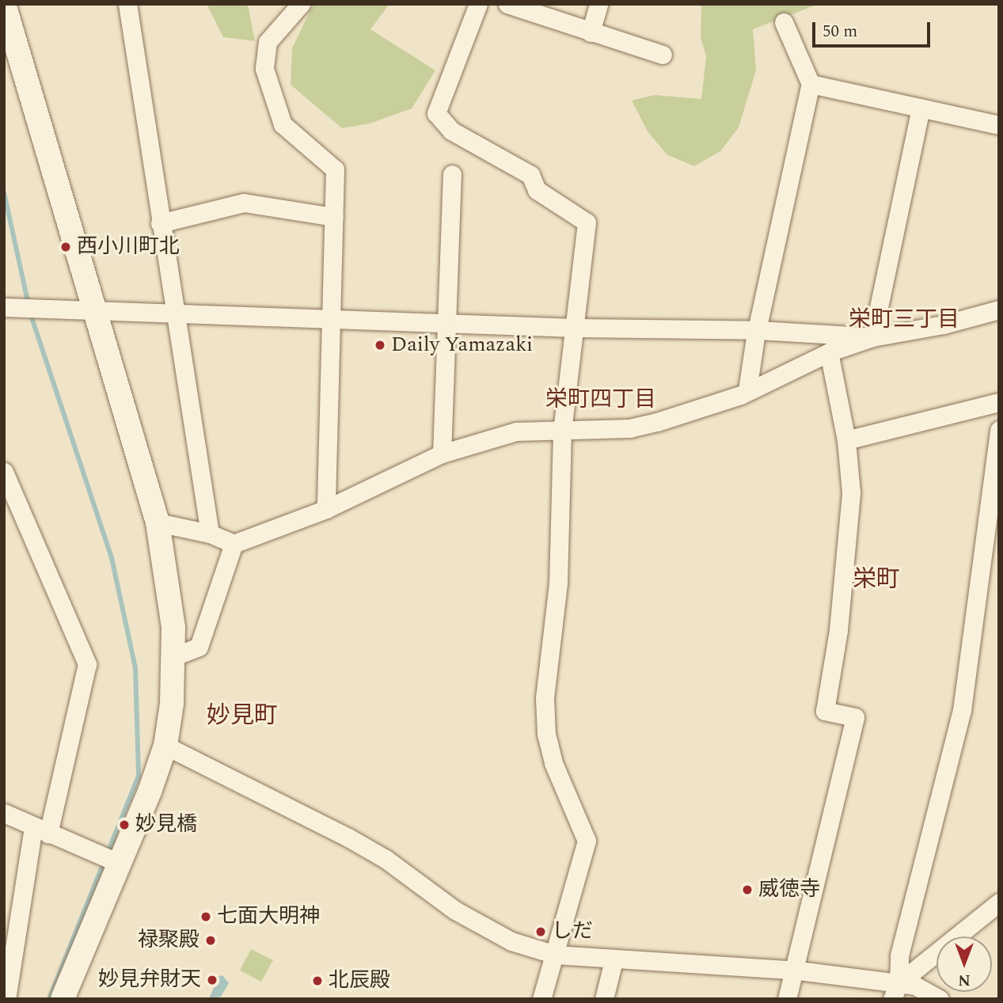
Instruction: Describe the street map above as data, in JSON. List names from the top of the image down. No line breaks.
{"districts":["栄町三丁目","栄町四丁目","栄町","妙見町"],"places":["西小川町北","Daily Yamazaki","妙見橋","威徳寺","七面大明神","しだ","禄聚殿","妙見弁財天","北辰殿"],"scale_bar":"50 m","north":"bottom"}
